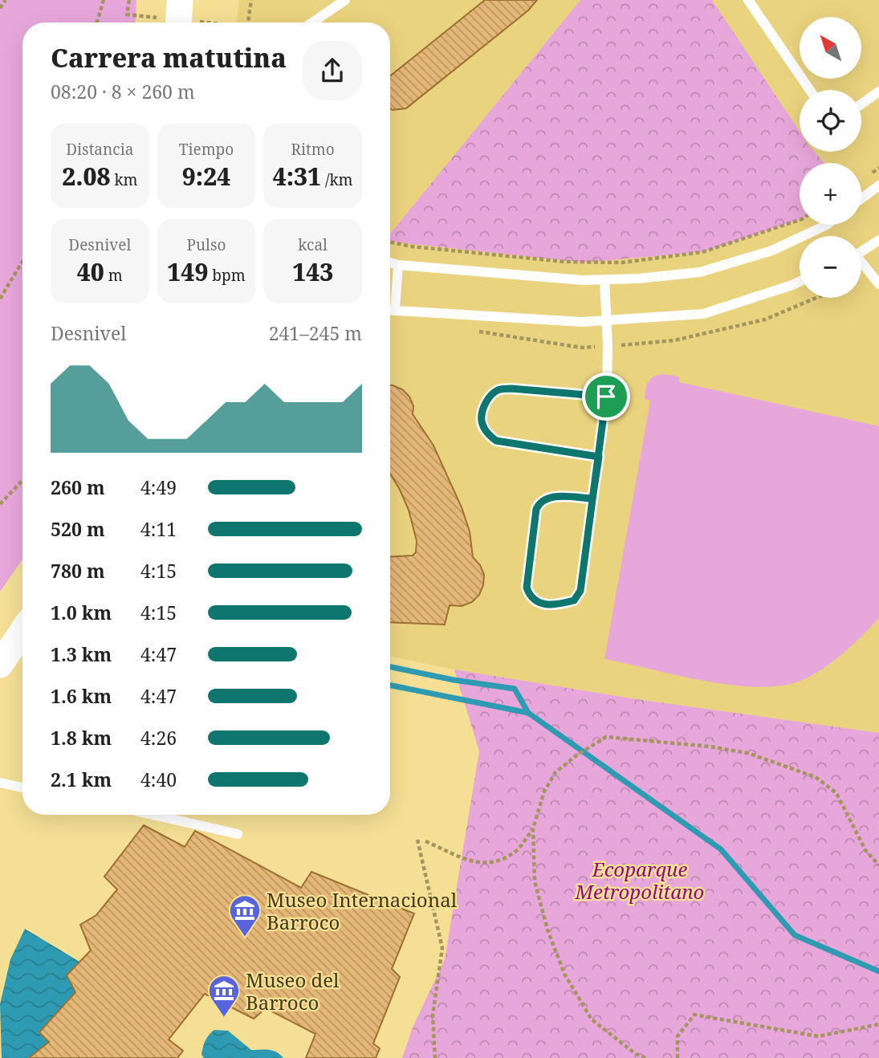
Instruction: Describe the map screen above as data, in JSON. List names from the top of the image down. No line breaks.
{"parks":["Ecoparque Metropolitano"],"places":{"museum":["Museo Internacional Barroco","Museo del Barroco"]},"north":"top left","page":{"map_buttons":["+","−"],"heading":["Carrera matutina","08:20 · 8 × 260 m"],"stats":[["Distancia","2.08 km"],["Tiempo","9:24"],["Ritmo","4:31 /km"],["Desnivel","40 m"],["Pulso","149 bpm"],["kcal","143"]],"chart":["Desnivel","241–245 m"],"list":[{"name":"260 m","note":"4:49"},{"name":"520 m","note":"4:11"},{"name":"780 m","note":"4:15"},{"name":"1.0 km","note":"4:15"},{"name":"1.3 km","note":"4:47"},{"name":"1.6 km","note":"4:47"},{"name":"1.8 km","note":"4:26"},{"name":"2.1 km","note":"4:40"}]}}
